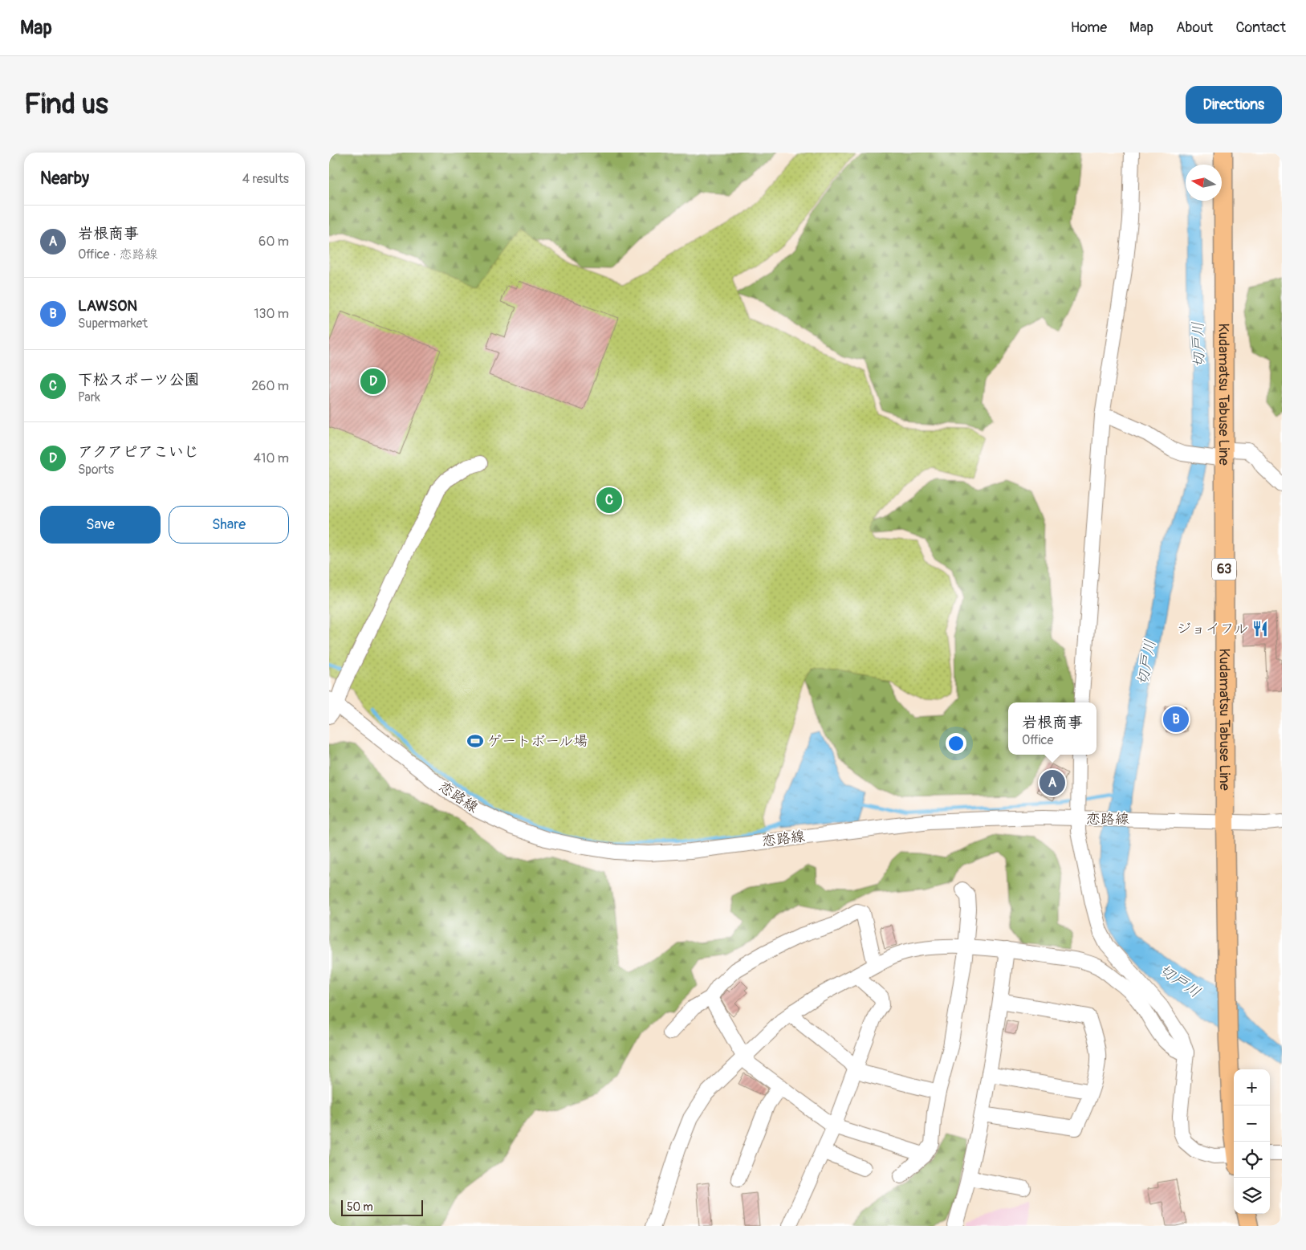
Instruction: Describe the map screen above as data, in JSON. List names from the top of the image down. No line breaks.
{"streets":{"main road":["Kudamatsu Tabuse Line","63"],"street":["恋路線"]},"crossings":[["Kudamatsu Tabuse Line","恋路線"]],"water":["切戸川"],"places":{"restaurant":["ジョイフル"],"sports":["ゲートボール場"]},"scale_bar":"50 m","north":"left","page":{"header":"Map","nav":["Home","Map","About","Contact"],"buttons":["Directions",["Save","Share"]],"title":"Find us","heading":["Nearby","4 results"],"list":[{"mark":"A","name":"岩根商事","note":"Office · 恋路線","value":"60 m"},{"mark":"B","name":"LAWSON","note":"Supermarket","value":"130 m"},{"mark":"C","name":"下松スポーツ公園","note":"Park","value":"260 m"},{"mark":"D","name":"アクアピアこいじ","note":"Sports","value":"410 m"}],"pins":["D","C","B","A"],"popup":["岩根商事","Office"],"map_buttons":["+","−"],"scale":"50 m"}}
